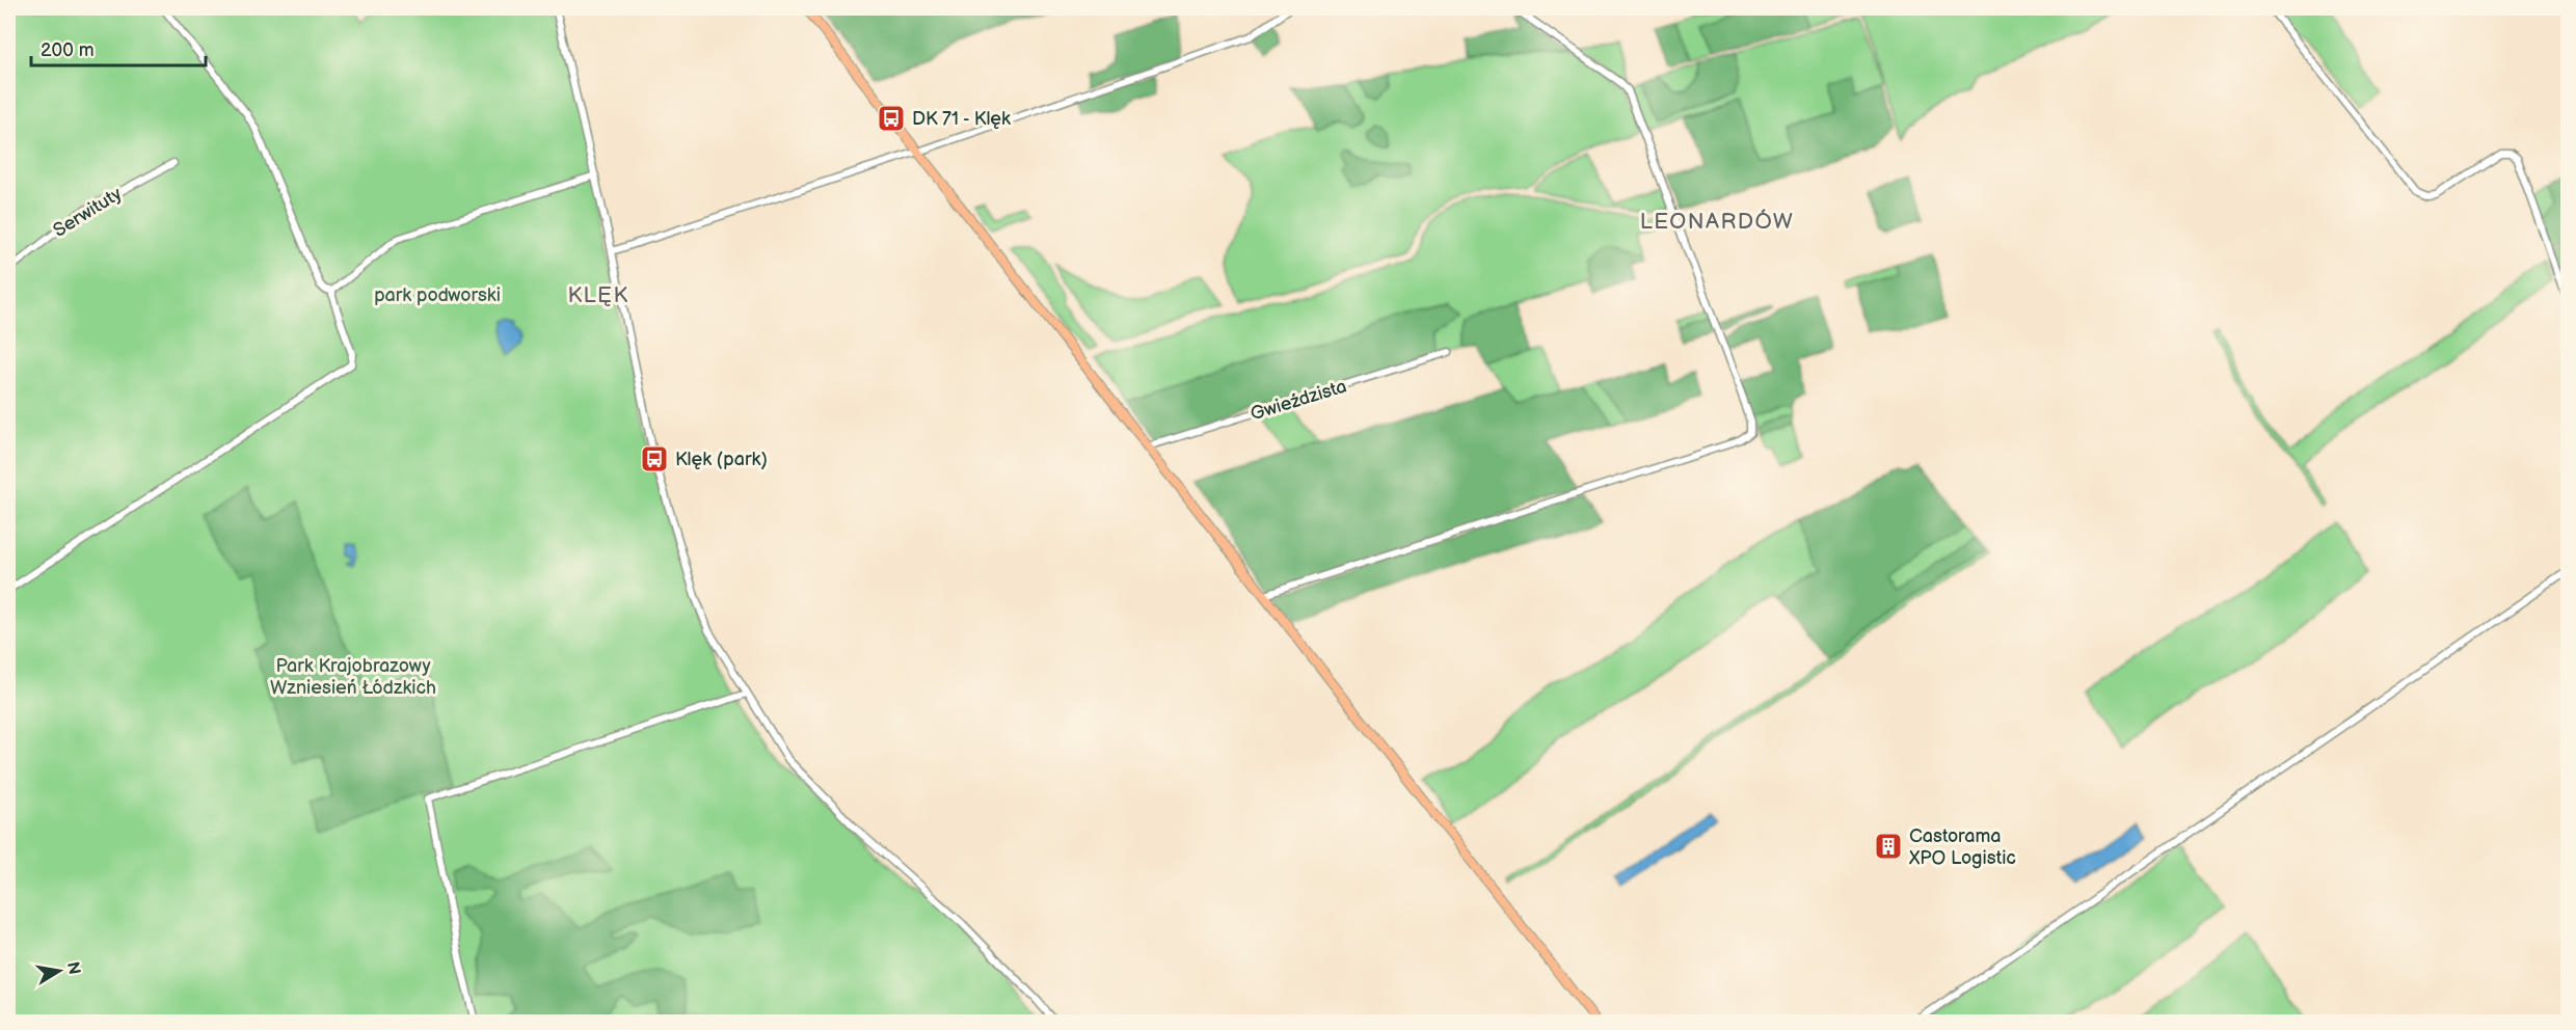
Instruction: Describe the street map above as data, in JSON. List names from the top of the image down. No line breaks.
{"streets":{"street":["Serwituty","Gwieździsta"]},"districts":["LEONARDÓW","KLĘK"],"parks":["park podworski","Park Krajobrazowy Wzniesień Łódzkich"],"places":{"bus stop":["DK 71 - Klęk","Klęk (park)"],"building":["Castorama XPO Logistic"]},"scale_bar":"200 m","north":"right"}
